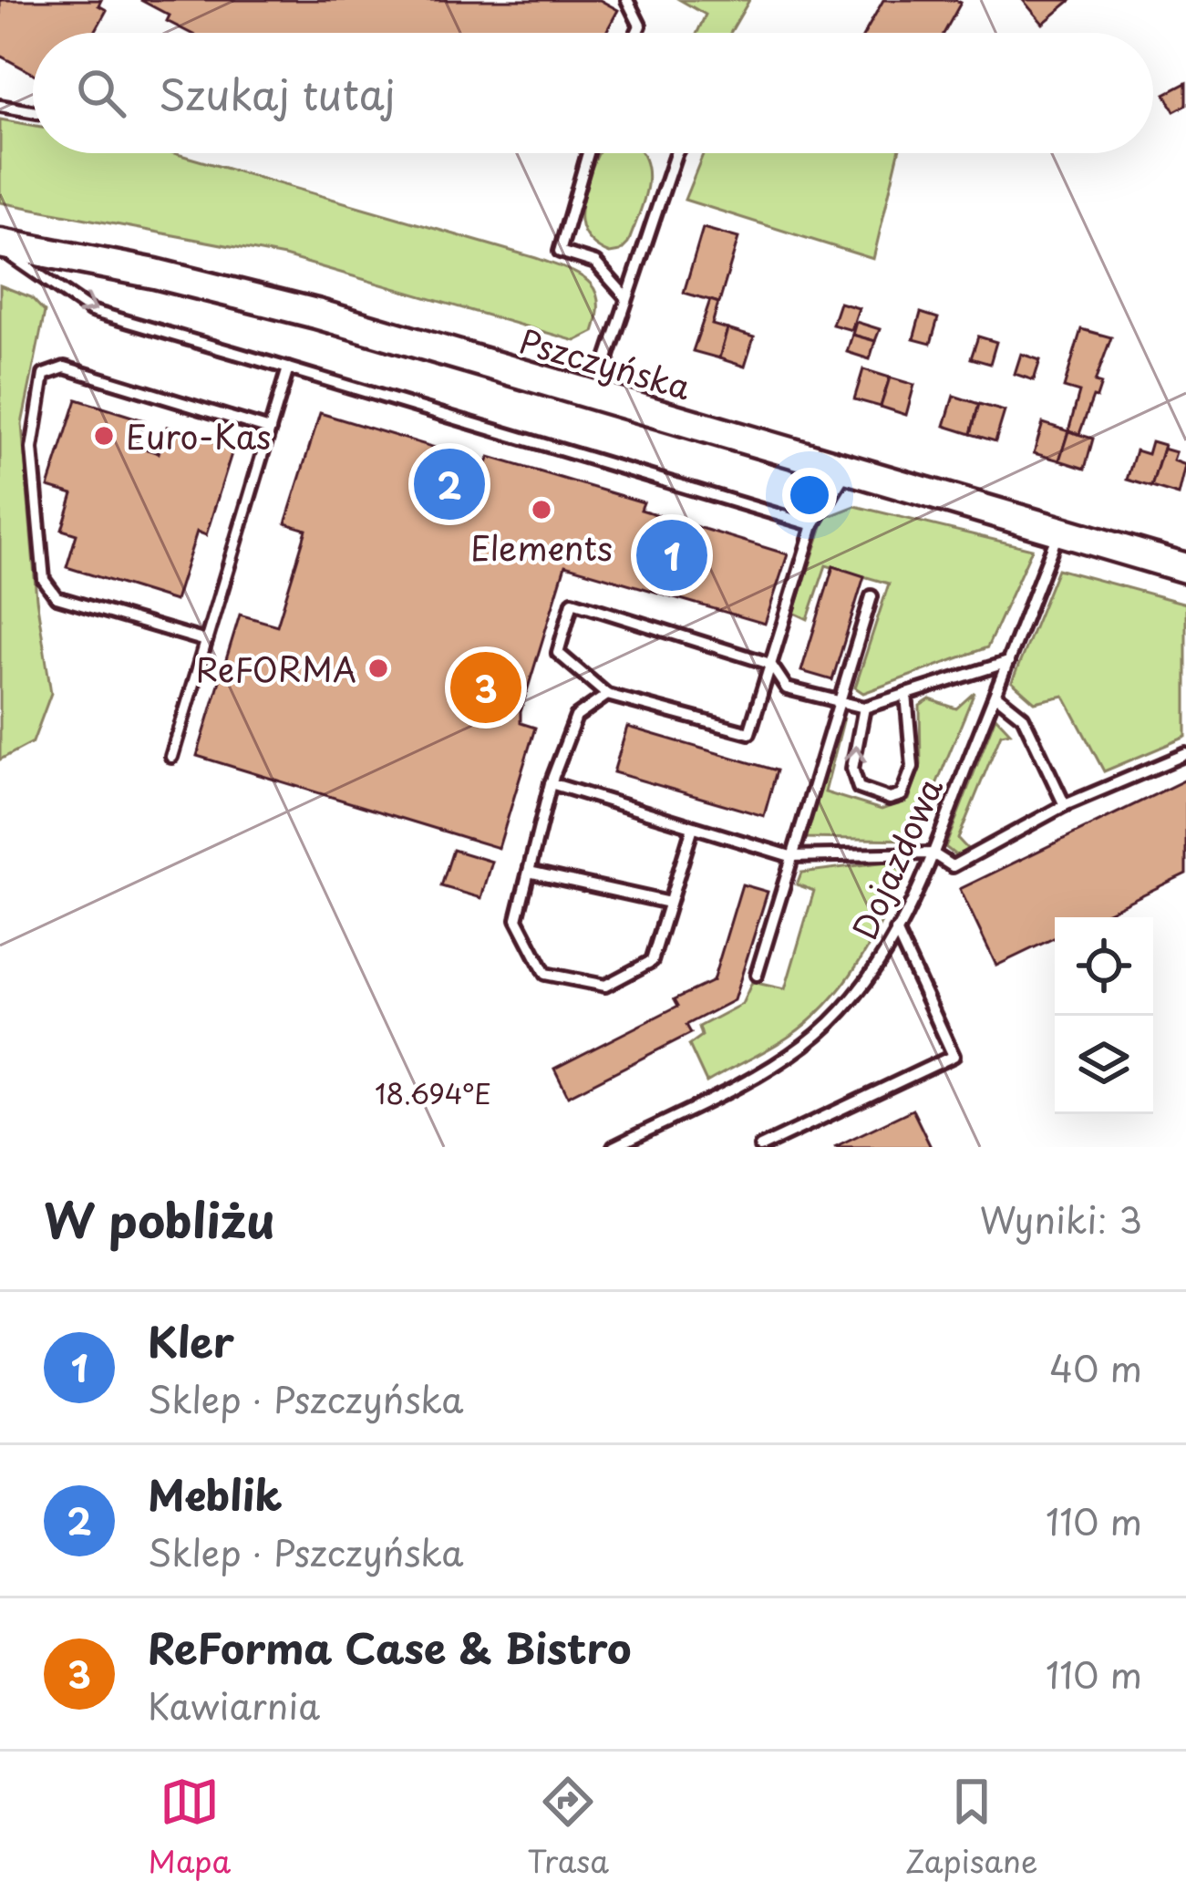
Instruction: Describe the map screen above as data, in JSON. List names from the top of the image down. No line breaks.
{"streets":{"main road":["Pszczyńska"],"lane":["Dojazdowa"]},"crossings":[["Pszczyńska","Dojazdowa"]],"places":["Euro-Kas","Elements","ReFORMA"],"page":{"search":"Szukaj tutaj","pins":["2","1","3"],"heading":["W pobliżu","Wyniki: 3"],"list":[{"mark":"1","name":"Kler","note":"Sklep · Pszczyńska","value":"40 m"},{"mark":"2","name":"Meblik","note":"Sklep · Pszczyńska","value":"110 m"},{"mark":"3","name":"ReForma Case & Bistro","note":"Kawiarnia","value":"110 m"}],"nav":["Mapa","Trasa","Zapisane"]},"coordinates":["18.694°E"]}
